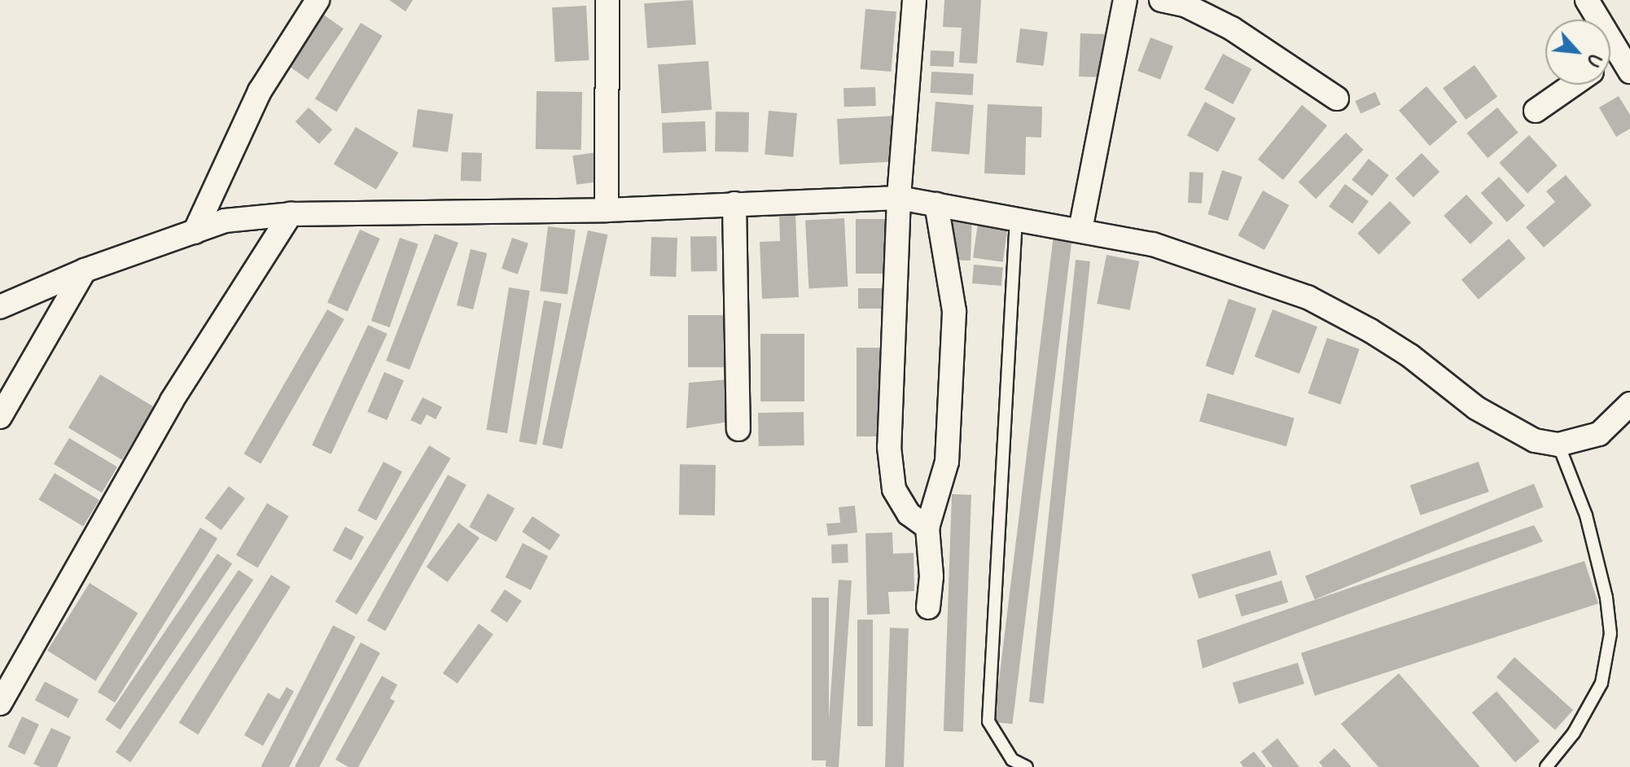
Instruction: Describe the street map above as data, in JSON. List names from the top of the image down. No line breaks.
{"north":"bottom right"}
